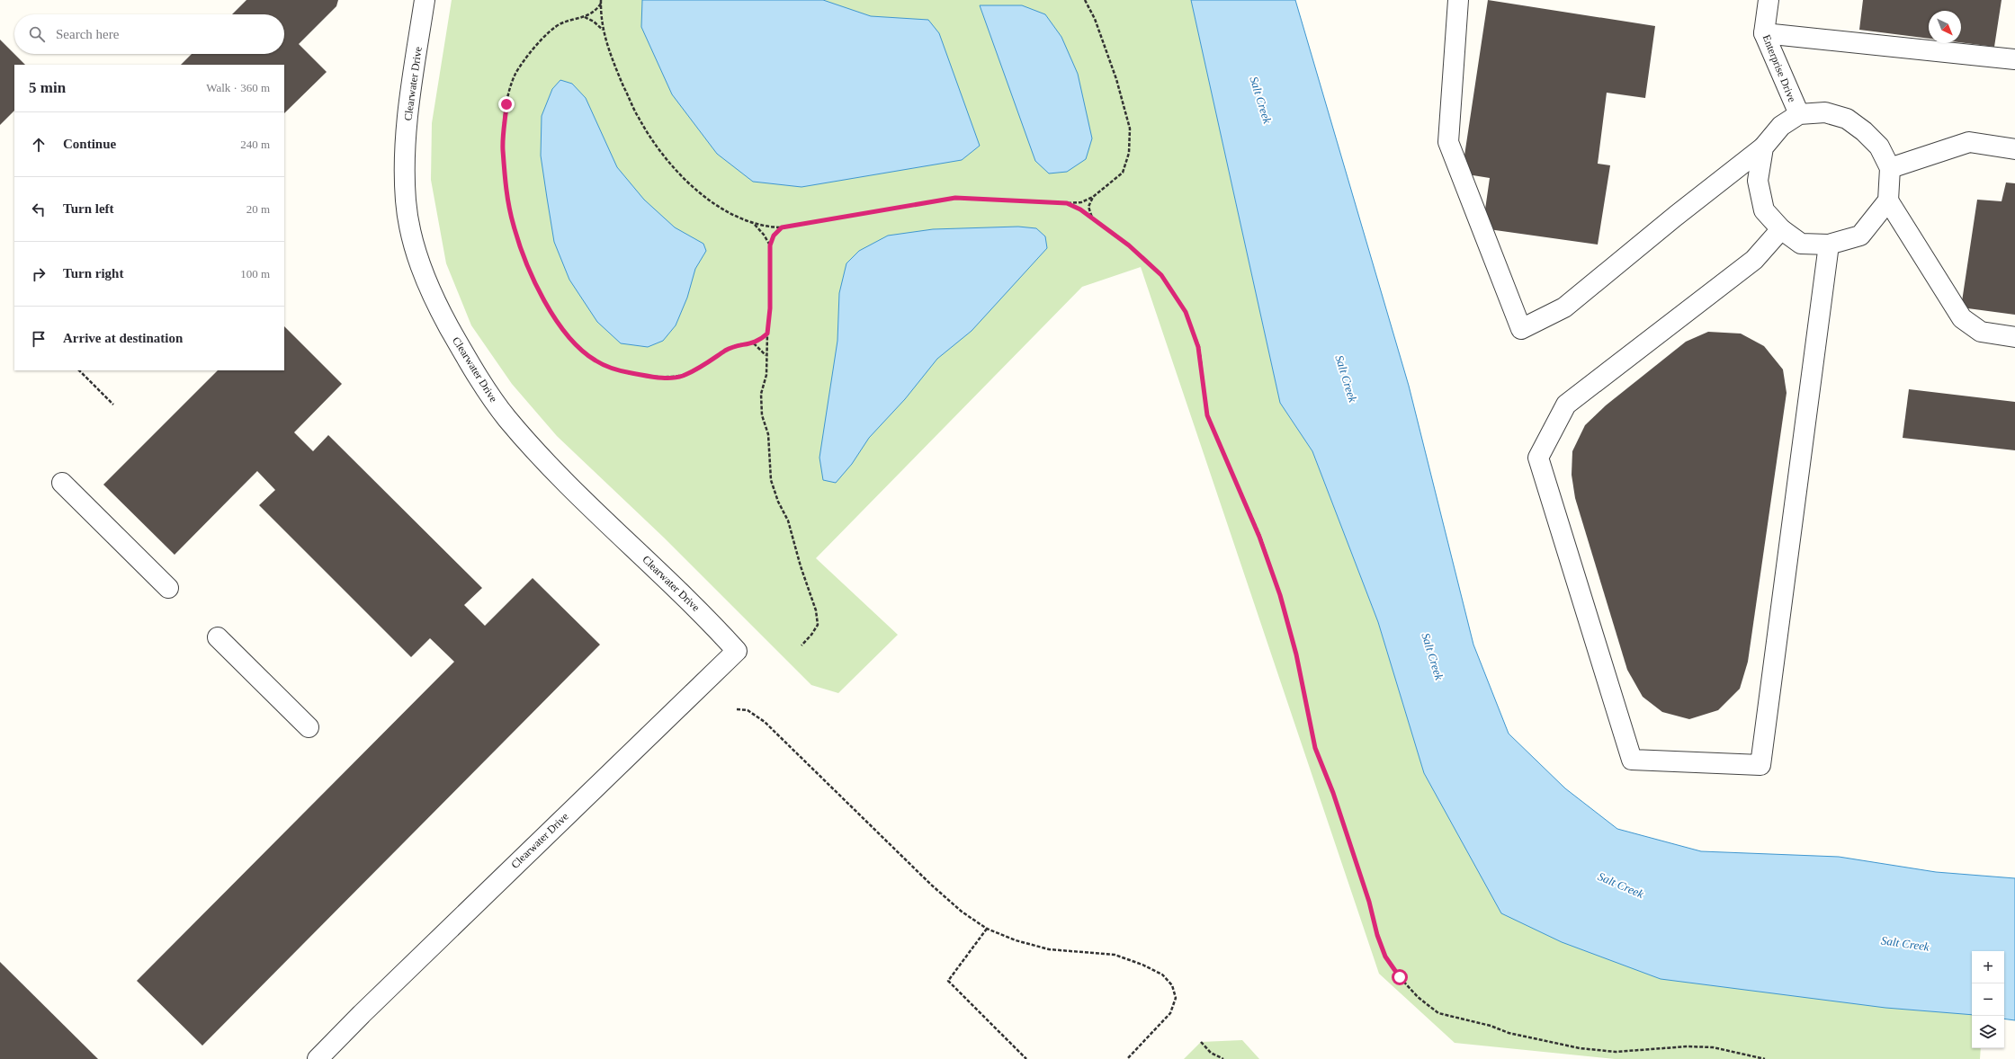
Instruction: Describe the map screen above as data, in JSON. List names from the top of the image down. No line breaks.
{"streets":{"street":["Enterprise Drive","Clearwater Drive"]},"water":["Salt Creek"],"north":"bottom right","page":{"search":"Search here","heading":["5 min","Walk · 360 m"],"list":[["Continue","240 m"],["Turn left","20 m"],["Turn right","100 m"],"Arrive at destination"],"map_buttons":["+","−"]}}
